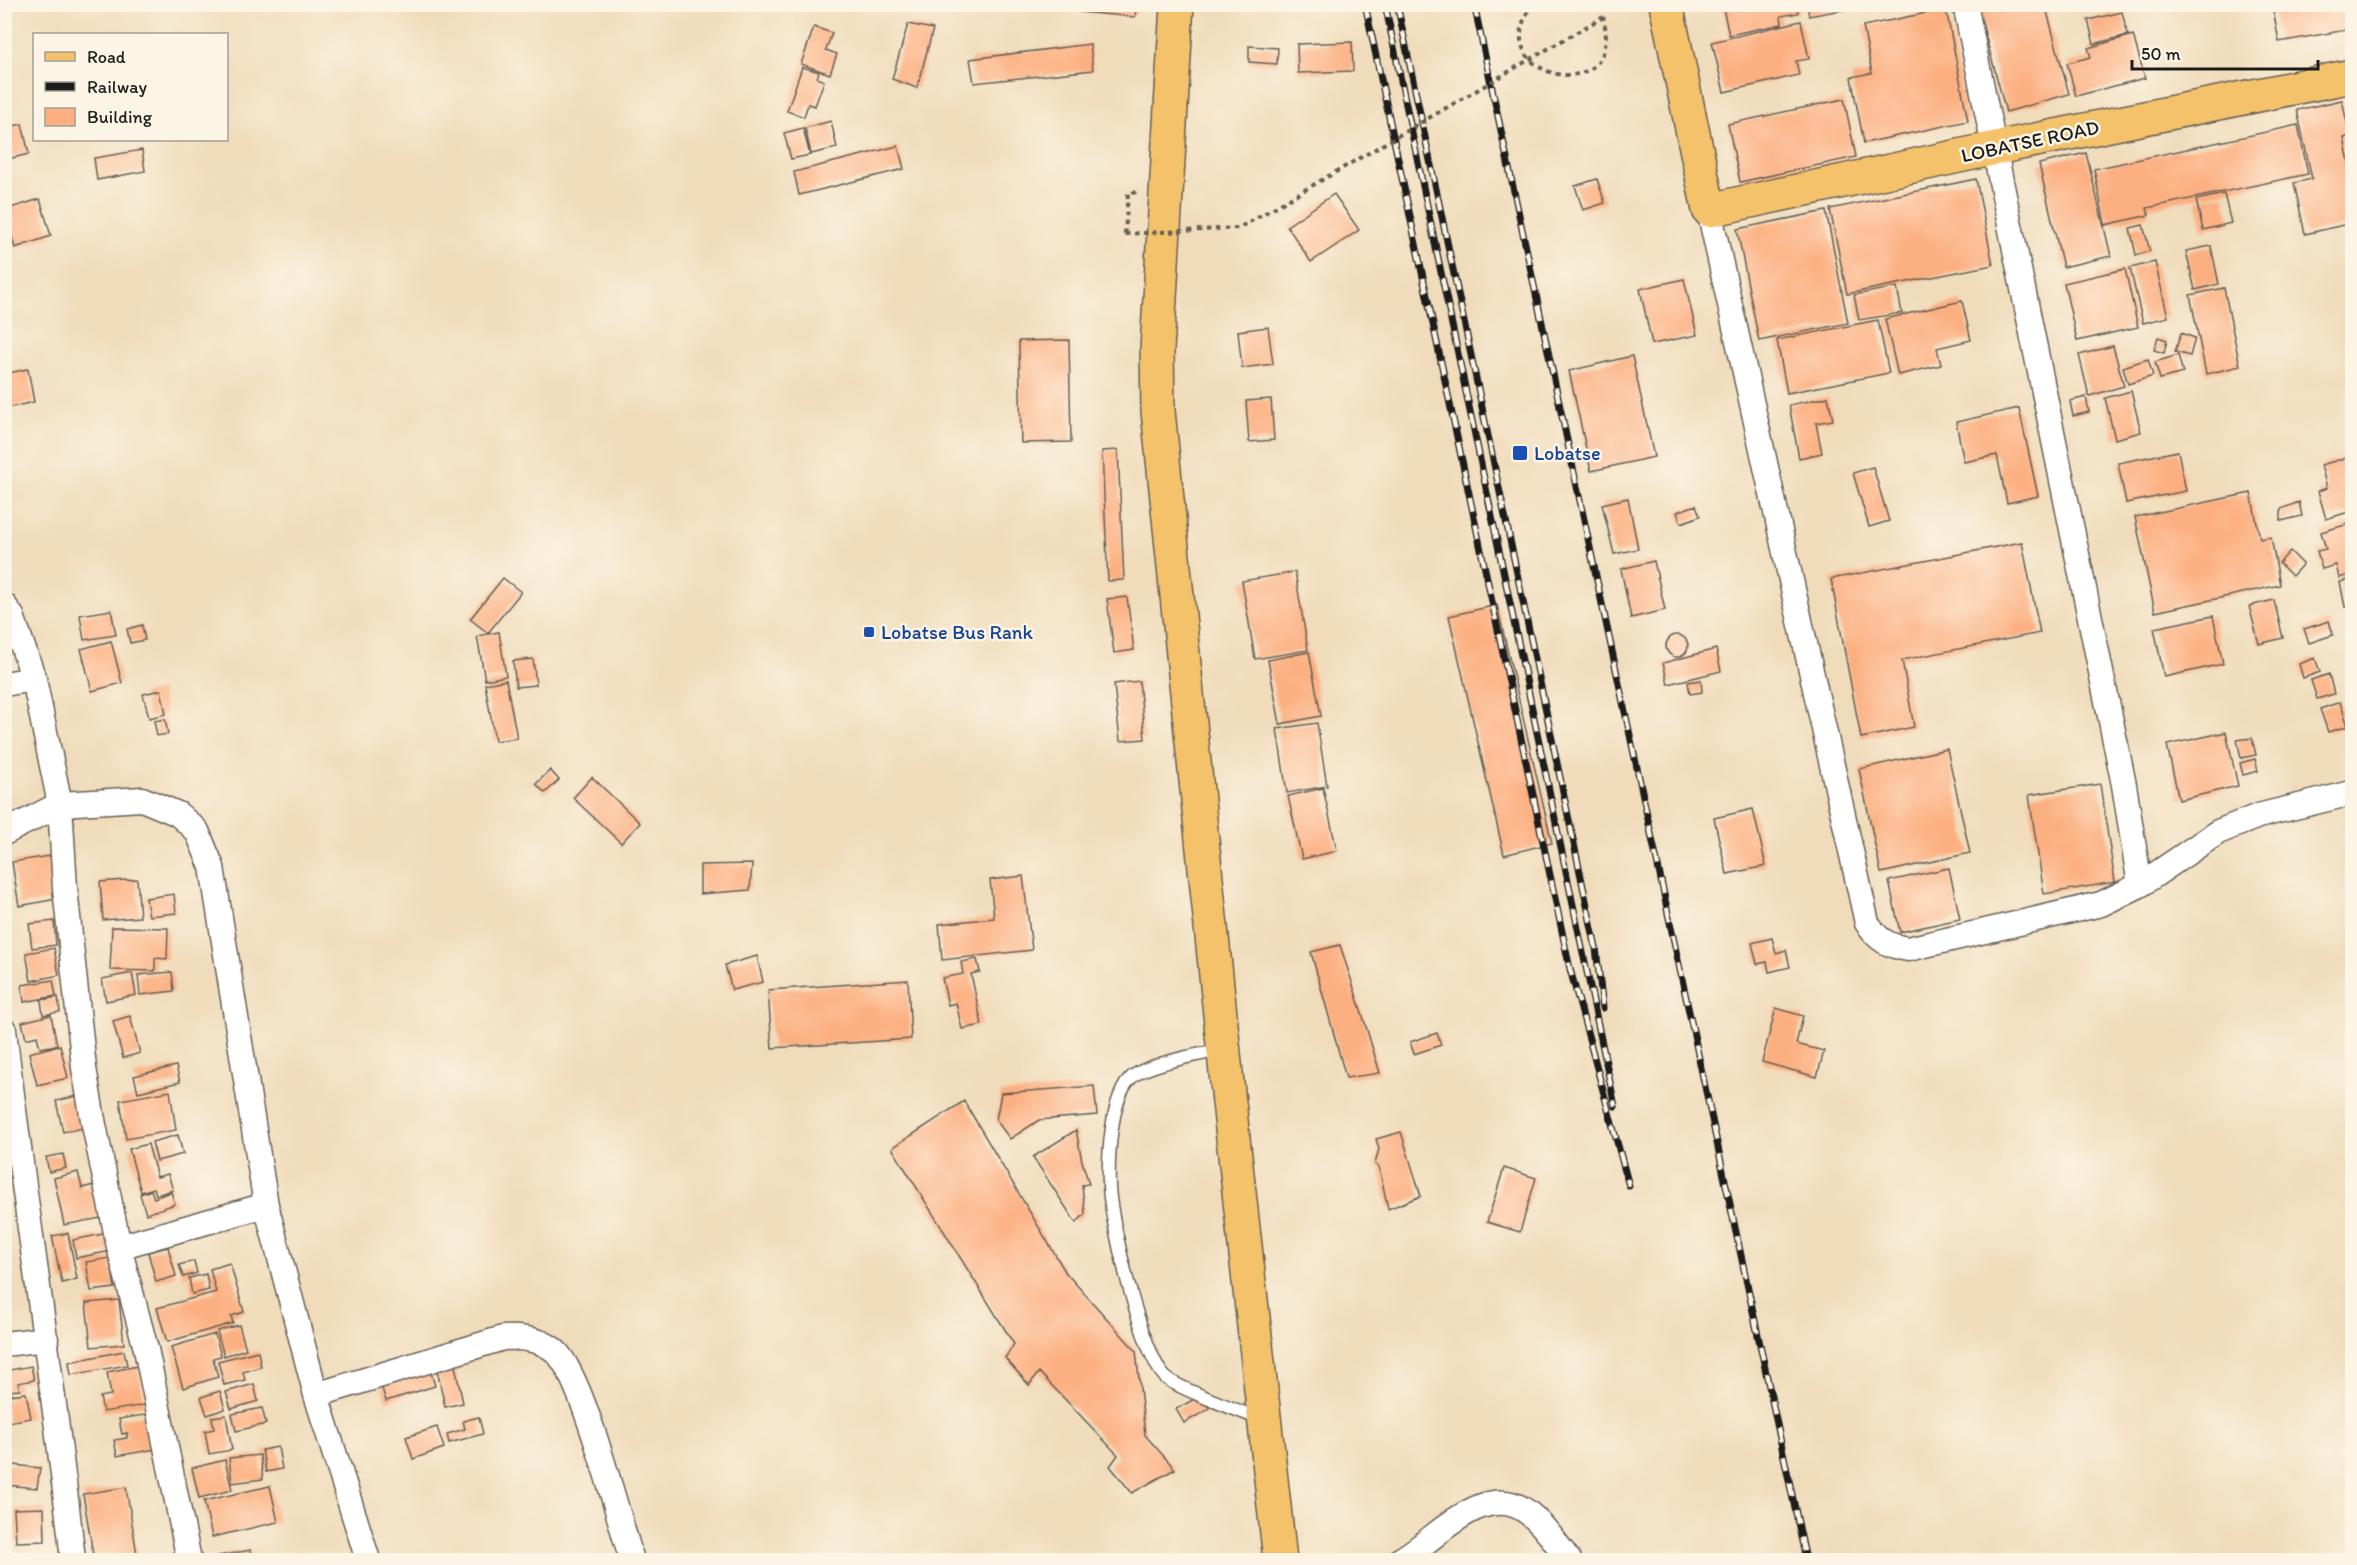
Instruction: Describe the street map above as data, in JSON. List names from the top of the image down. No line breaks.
{"streets":{"main road":["LOBATSE ROAD"]},"places":{"transit":["Lobatse","Lobatse Bus Rank"]},"legend":["Road","Railway","Building"],"scale_bar":"50 m"}
